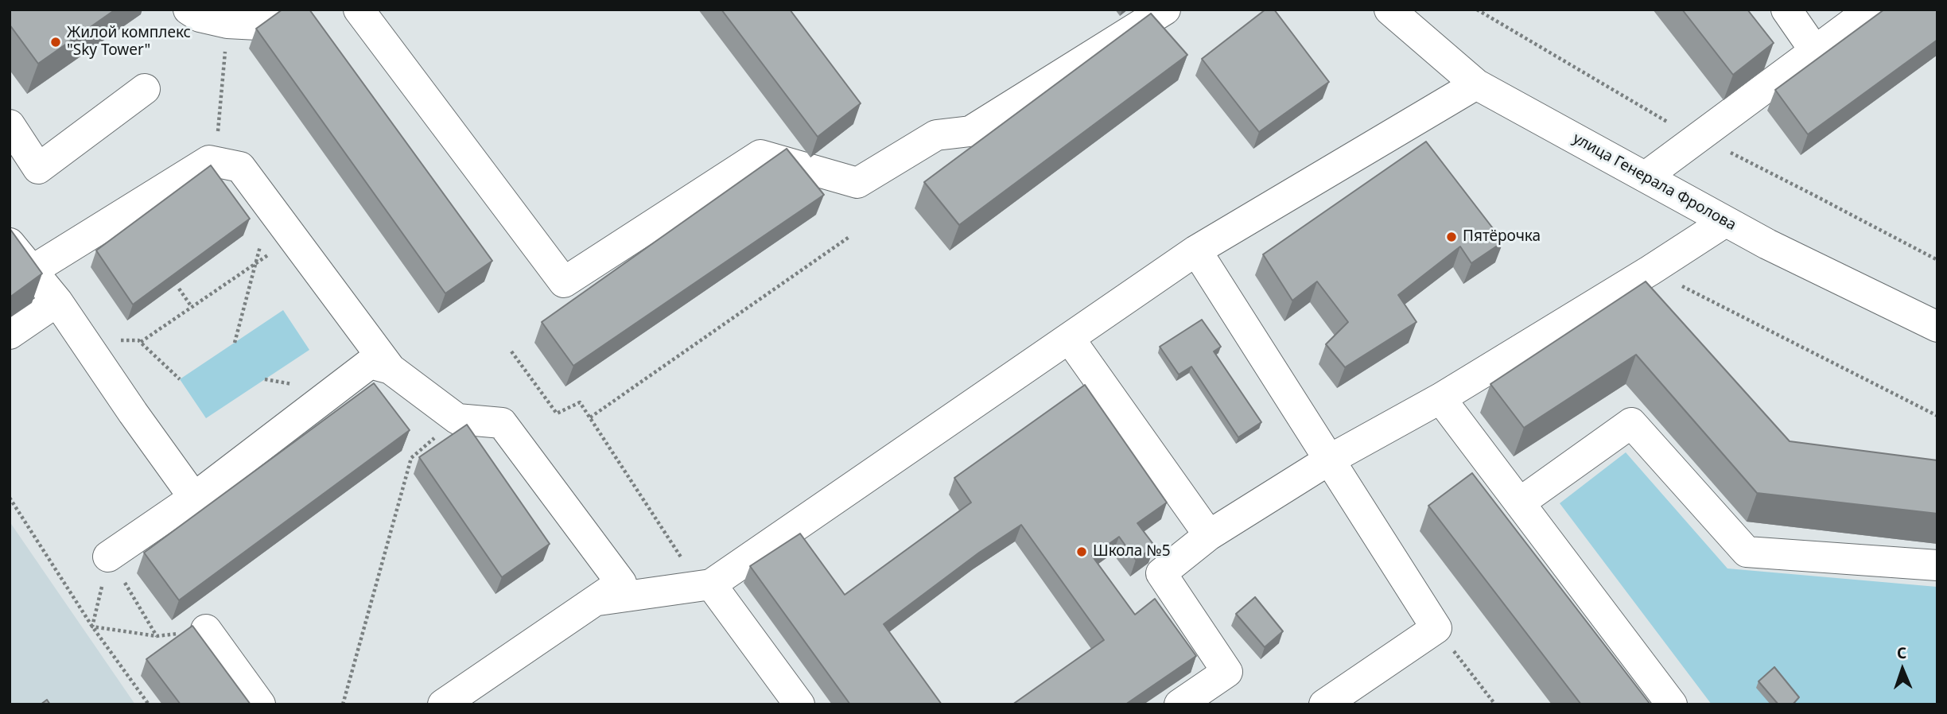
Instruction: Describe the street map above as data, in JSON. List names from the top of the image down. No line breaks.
{"streets":{"street":["улица Генерала Фролова"]},"places":["Жилой комплекс \"Sky Tower\"","Пятёрочка","Школа №5"],"north":"top"}
